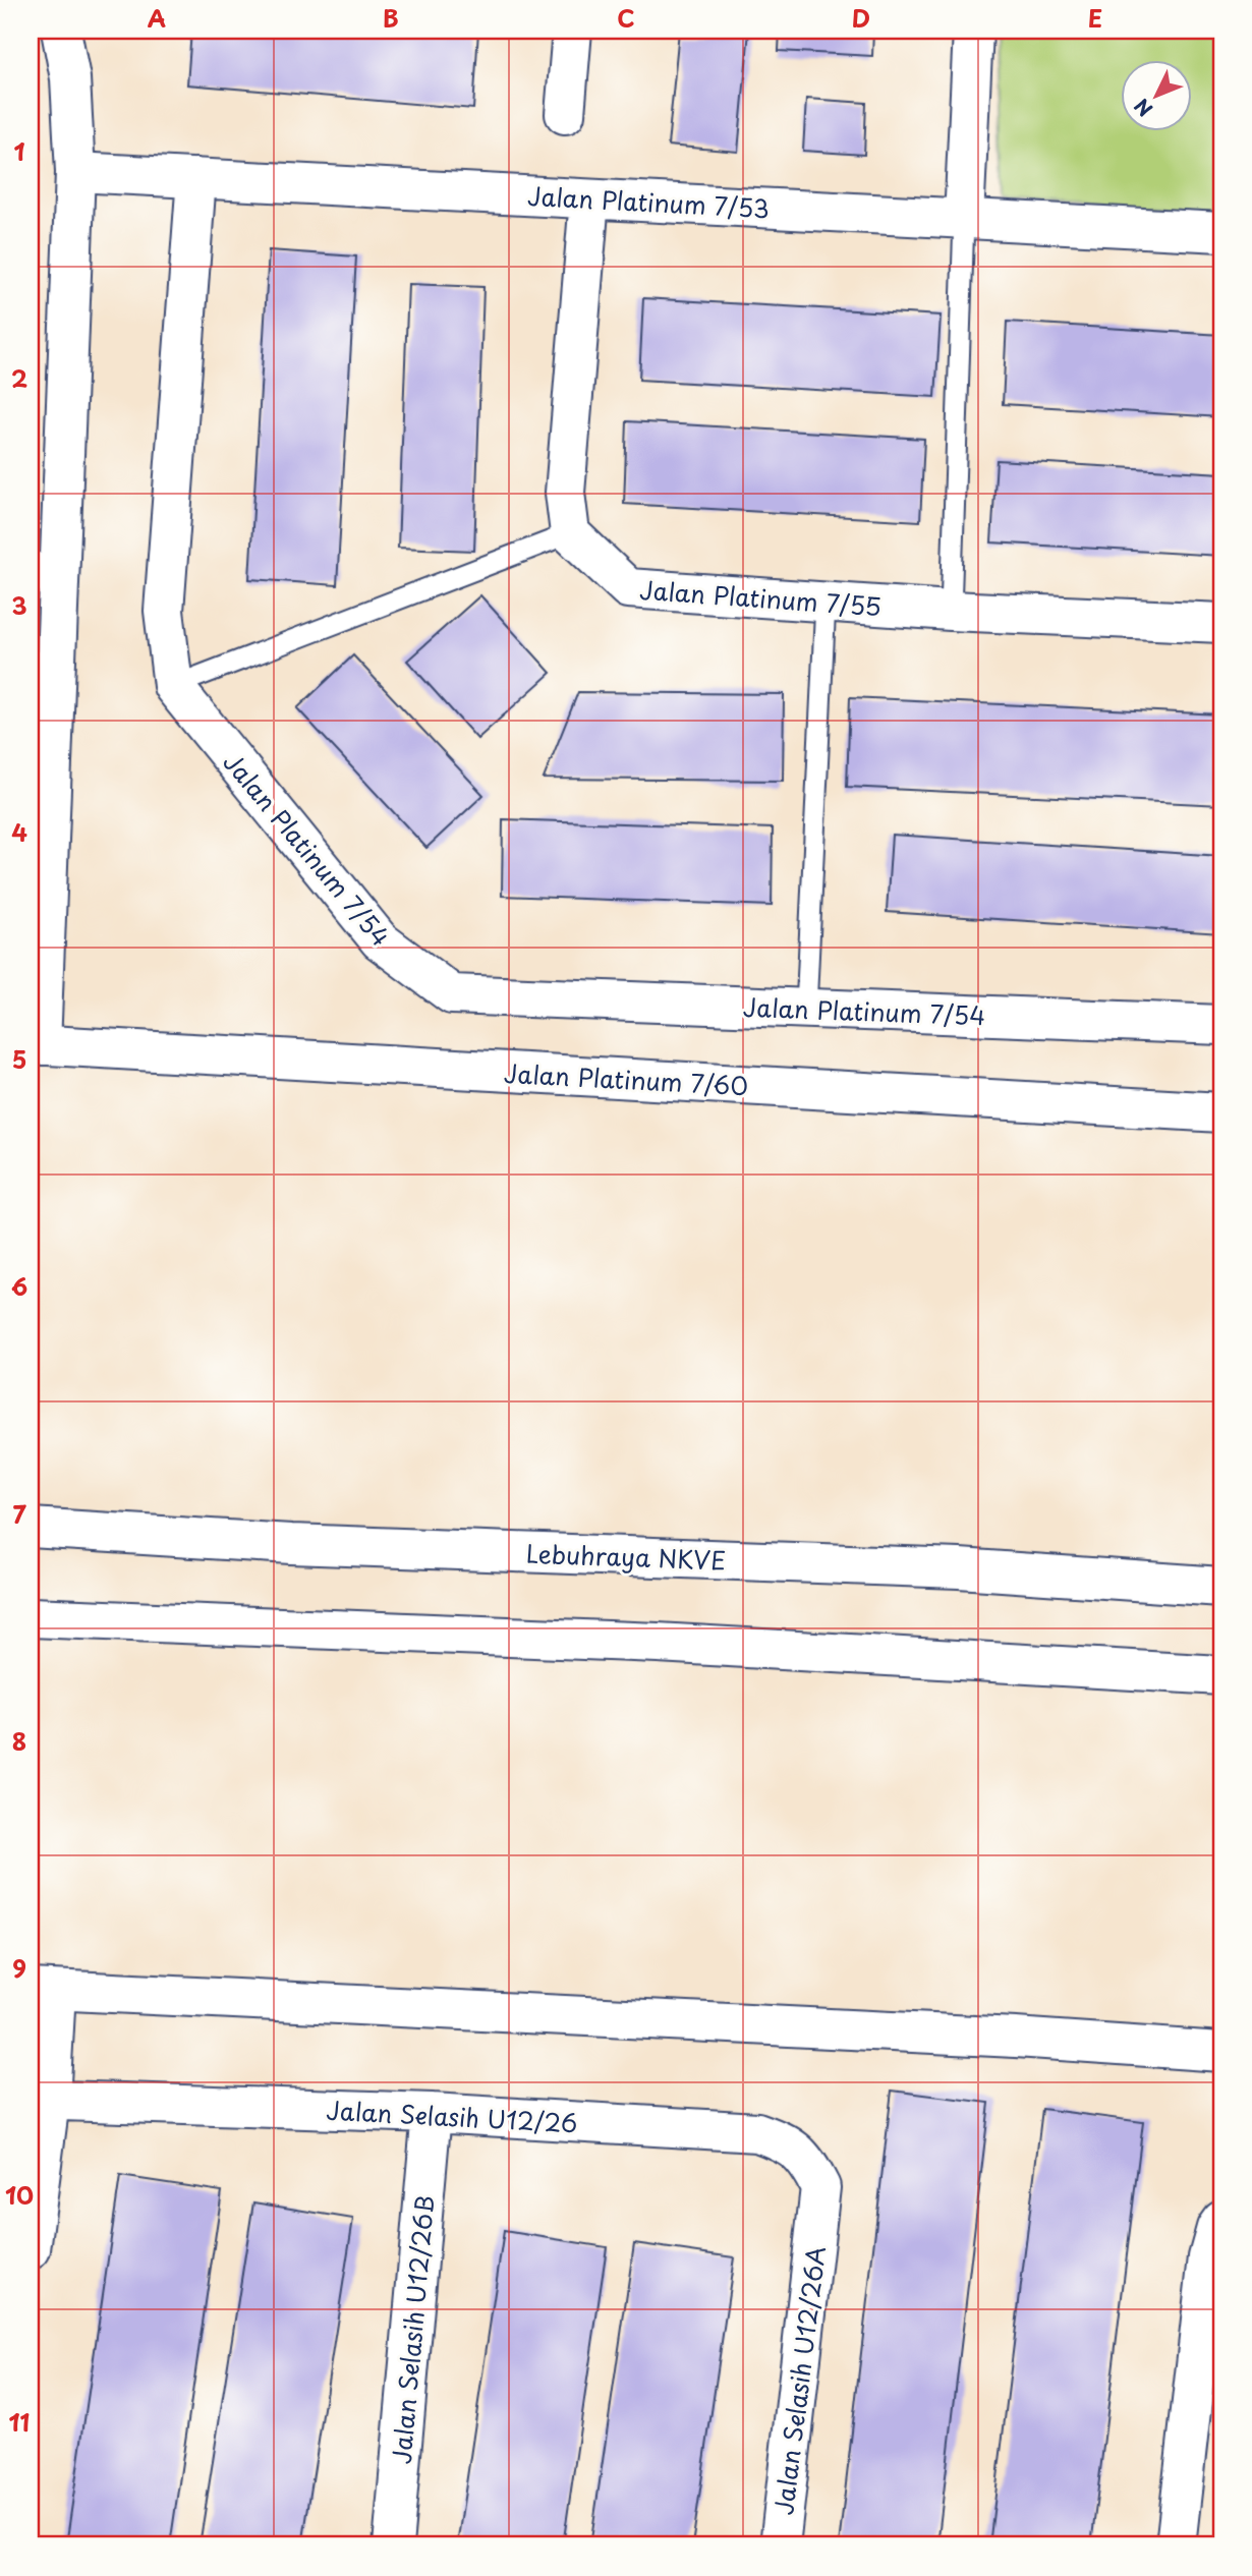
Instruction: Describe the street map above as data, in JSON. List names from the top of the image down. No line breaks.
{"streets":{"main road":["Jalan Platinum 7/53","Jalan Platinum 7/55","Jalan Platinum 7/54","Jalan Platinum 7/60","Lebuhraya NKVE","Jalan Selasih U12/26","Jalan Selasih U12/26B","Jalan Selasih U12/26A"]},"crossings":[["Jalan Selasih U12/26","Jalan Selasih U12/26B"],["Jalan Selasih U12/26","Jalan Selasih U12/26A"]],"north":"bottom left","grid":{"columns":["A","B","C","D","E"],"rows":["1","2","3","4","5","6","7","8","9","10","11"]}}
